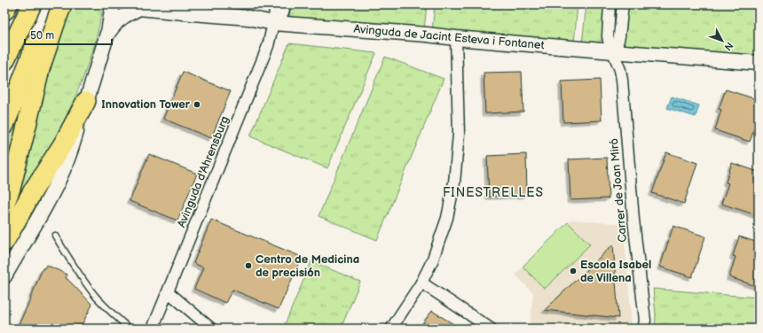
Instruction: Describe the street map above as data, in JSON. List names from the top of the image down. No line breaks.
{"streets":{"street":["Avinguda de Jacint Esteva i Fontanet","Avinguda d'Ahrensburg","Carrer de Joan Miró"]},"crossings":[["Avinguda de Jacint Esteva i Fontanet","Avinguda d'Ahrensburg"],["Avinguda de Jacint Esteva i Fontanet","Carrer de Joan Miró"]],"districts":["FINESTRELLES"],"places":["Innovation Tower","Centro de Medicina de precisión","Escola Isabel de Villena"],"scale_bar":"50 m","north":"bottom right"}
